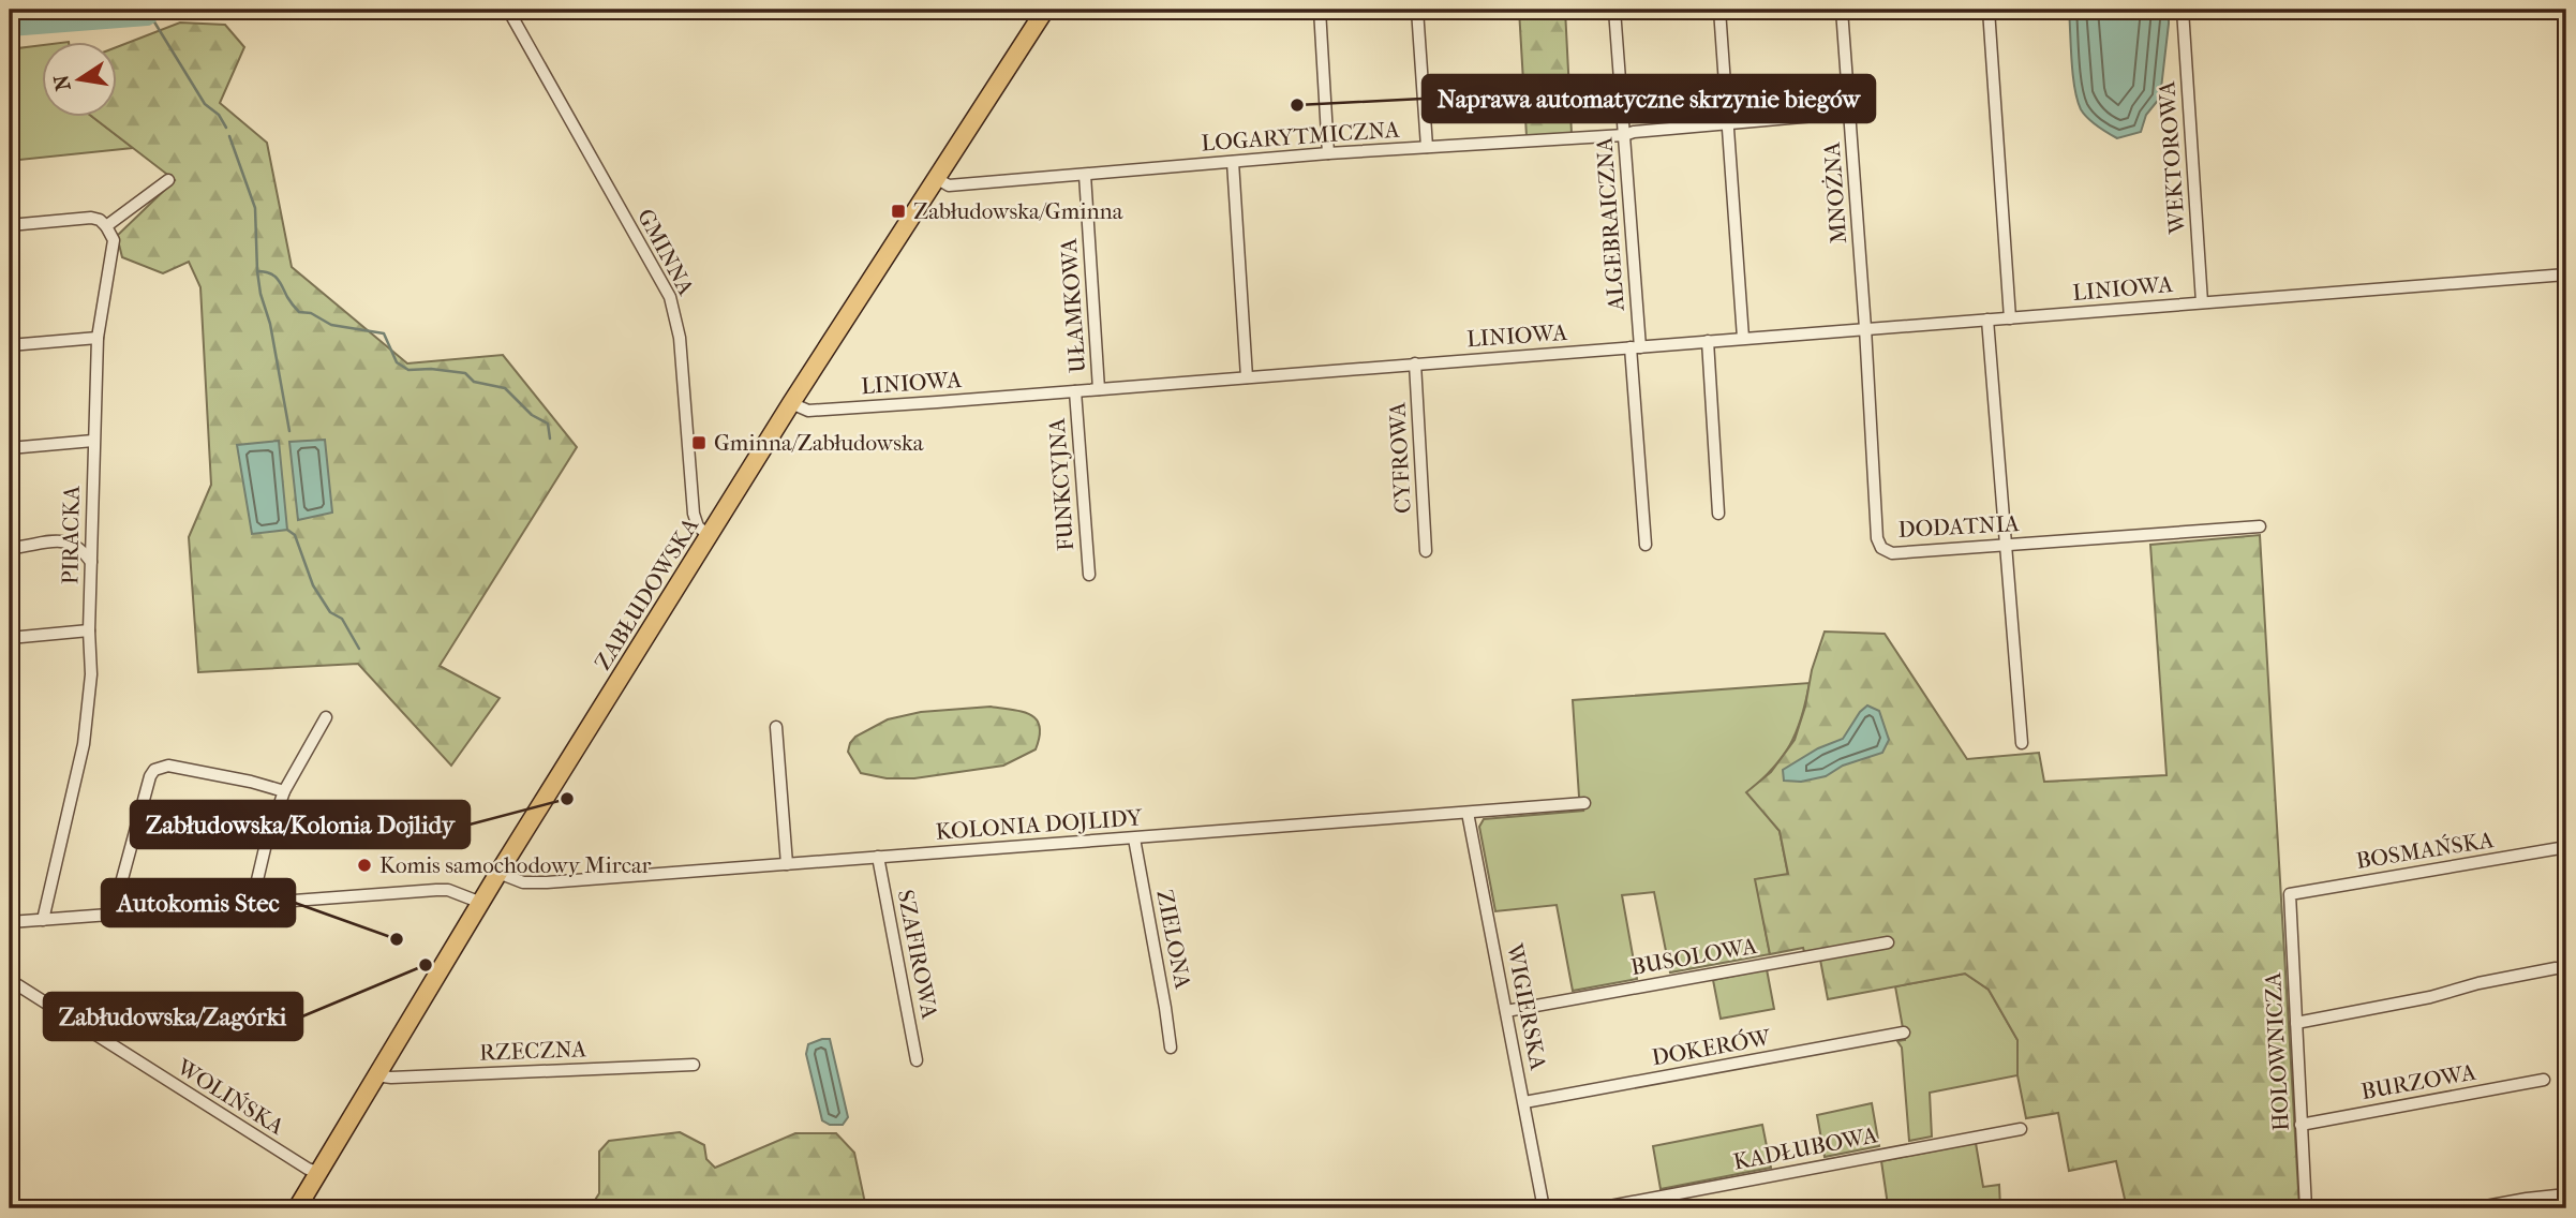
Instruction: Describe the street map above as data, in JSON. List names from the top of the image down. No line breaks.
{"streets":{"highway":["ZABŁUDOWSKA"],"street":["LOGARYTMICZNA","WEKTOROWA","MNOŻNA","ALGEBRAICZNA","GMINNA","LINIOWA","UŁAMKOWA","CYFROWA","FUNKCYJNA","DODATNIA","PIRACKA","KOLONIA DOJLIDY","BOSMAŃSKA","ZIELONA","SZAFIROWA","BUSOLOWA","WIGIERSKA","DOKERÓW","RZECZNA","HOLOWNICZA","BURZOWA","WOLIŃSKA","KADŁUBOWA"]},"crossings":[["LOGARYTMICZNA","MNOŻNA"],["LOGARYTMICZNA","ALGEBRAICZNA"],["LOGARYTMICZNA","UŁAMKOWA"],["LOGARYTMICZNA","ZABŁUDOWSKA"],["WEKTOROWA","LINIOWA"],["MNOŻNA","LINIOWA"],["MNOŻNA","DODATNIA"],["ALGEBRAICZNA","LINIOWA"],["GMINNA","ZABŁUDOWSKA"],["LINIOWA","UŁAMKOWA"],["LINIOWA","CYFROWA"],["LINIOWA","FUNKCYJNA"],["LINIOWA","DODATNIA"],["LINIOWA","ZABŁUDOWSKA"],["ZABŁUDOWSKA","KOLONIA DOJLIDY"],["ZABŁUDOWSKA","RZECZNA"],["ZABŁUDOWSKA","WOLIŃSKA"],["KOLONIA DOJLIDY","ZIELONA"],["KOLONIA DOJLIDY","SZAFIROWA"],["KOLONIA DOJLIDY","WIGIERSKA"],["BOSMAŃSKA","HOLOWNICZA"],["BUSOLOWA","WIGIERSKA"],["WIGIERSKA","DOKERÓW"],["HOLOWNICZA","BURZOWA"]],"places":{"other":["Naprawa automatyczne skrzynie biegów","Zabłudowska/Kolonia Dojlidy","Komis samochodowy Mircar","Autokomis Stec","Zabłudowska/Zagórki"],"transit":["Zabłudowska/Gminna","Gminna/Zabłudowska"]},"north":"left"}
